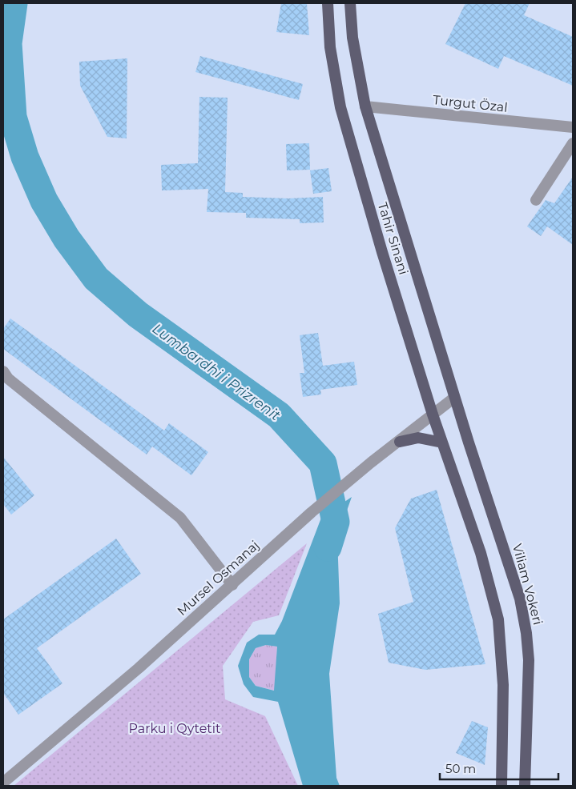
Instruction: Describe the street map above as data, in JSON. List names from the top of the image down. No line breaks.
{"streets":{"main road":["Tahir Sinani","Viliam Vokeri"],"street":["Turgut Özal","Mursel Osmanaj"]},"crossings":[["Turgut Özal","Tahir Sinani"],["Tahir Sinani","Mursel Osmanaj"],["Tahir Sinani","Viliam Vokeri"]],"water":["Lumbardhi i Prizrenit"],"parks":["Parku i Qytetit"],"scale_bar":"50 m"}
